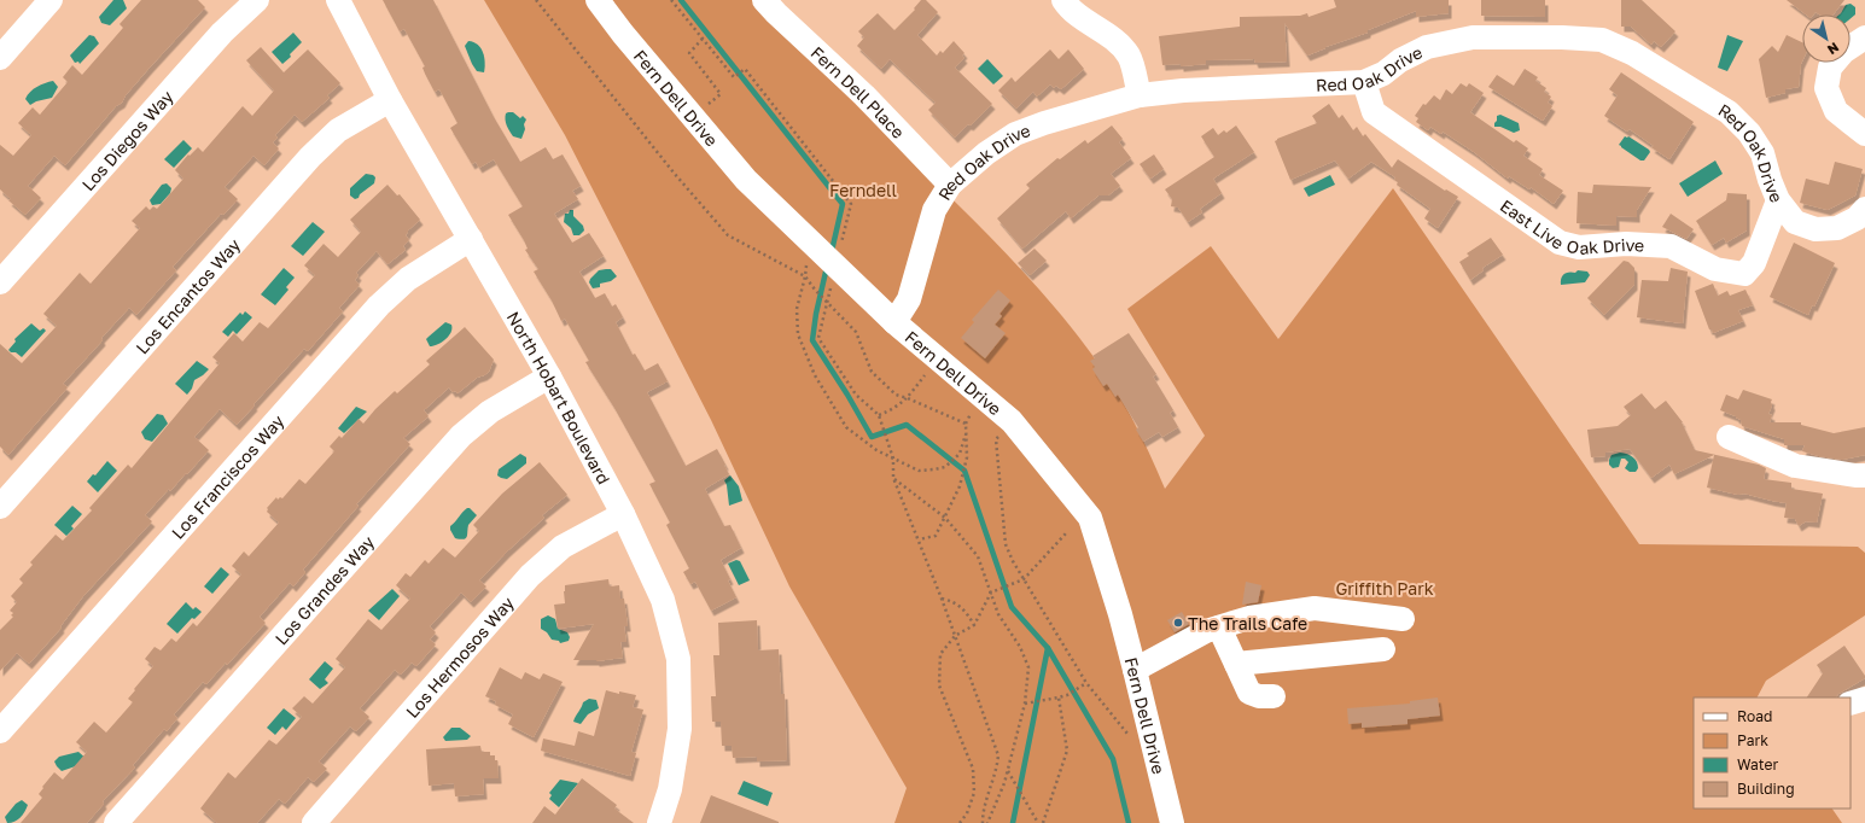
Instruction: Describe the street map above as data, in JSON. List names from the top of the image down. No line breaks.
{"streets":{"street":["Red Oak Drive","Fern Dell Place","Fern Dell Drive","Los Diegos Way","East Live Oak Drive","Los Encantos Way","North Hobart Boulevard","Los Franciscos Way","Los Grandes Way","Los Hermosos Way"]},"crossings":[["Red Oak Drive","Fern Dell Place"],["Red Oak Drive","Fern Dell Drive"],["Red Oak Drive","East Live Oak Drive"],["Los Encantos Way","North Hobart Boulevard"],["North Hobart Boulevard","Los Franciscos Way"],["North Hobart Boulevard","Los Grandes Way"],["North Hobart Boulevard","Los Hermosos Way"]],"parks":["Ferndell","Griffith Park"],"places":["The Trails Cafe"],"legend":["Road","Park","Water","Building"],"north":"bottom right"}
